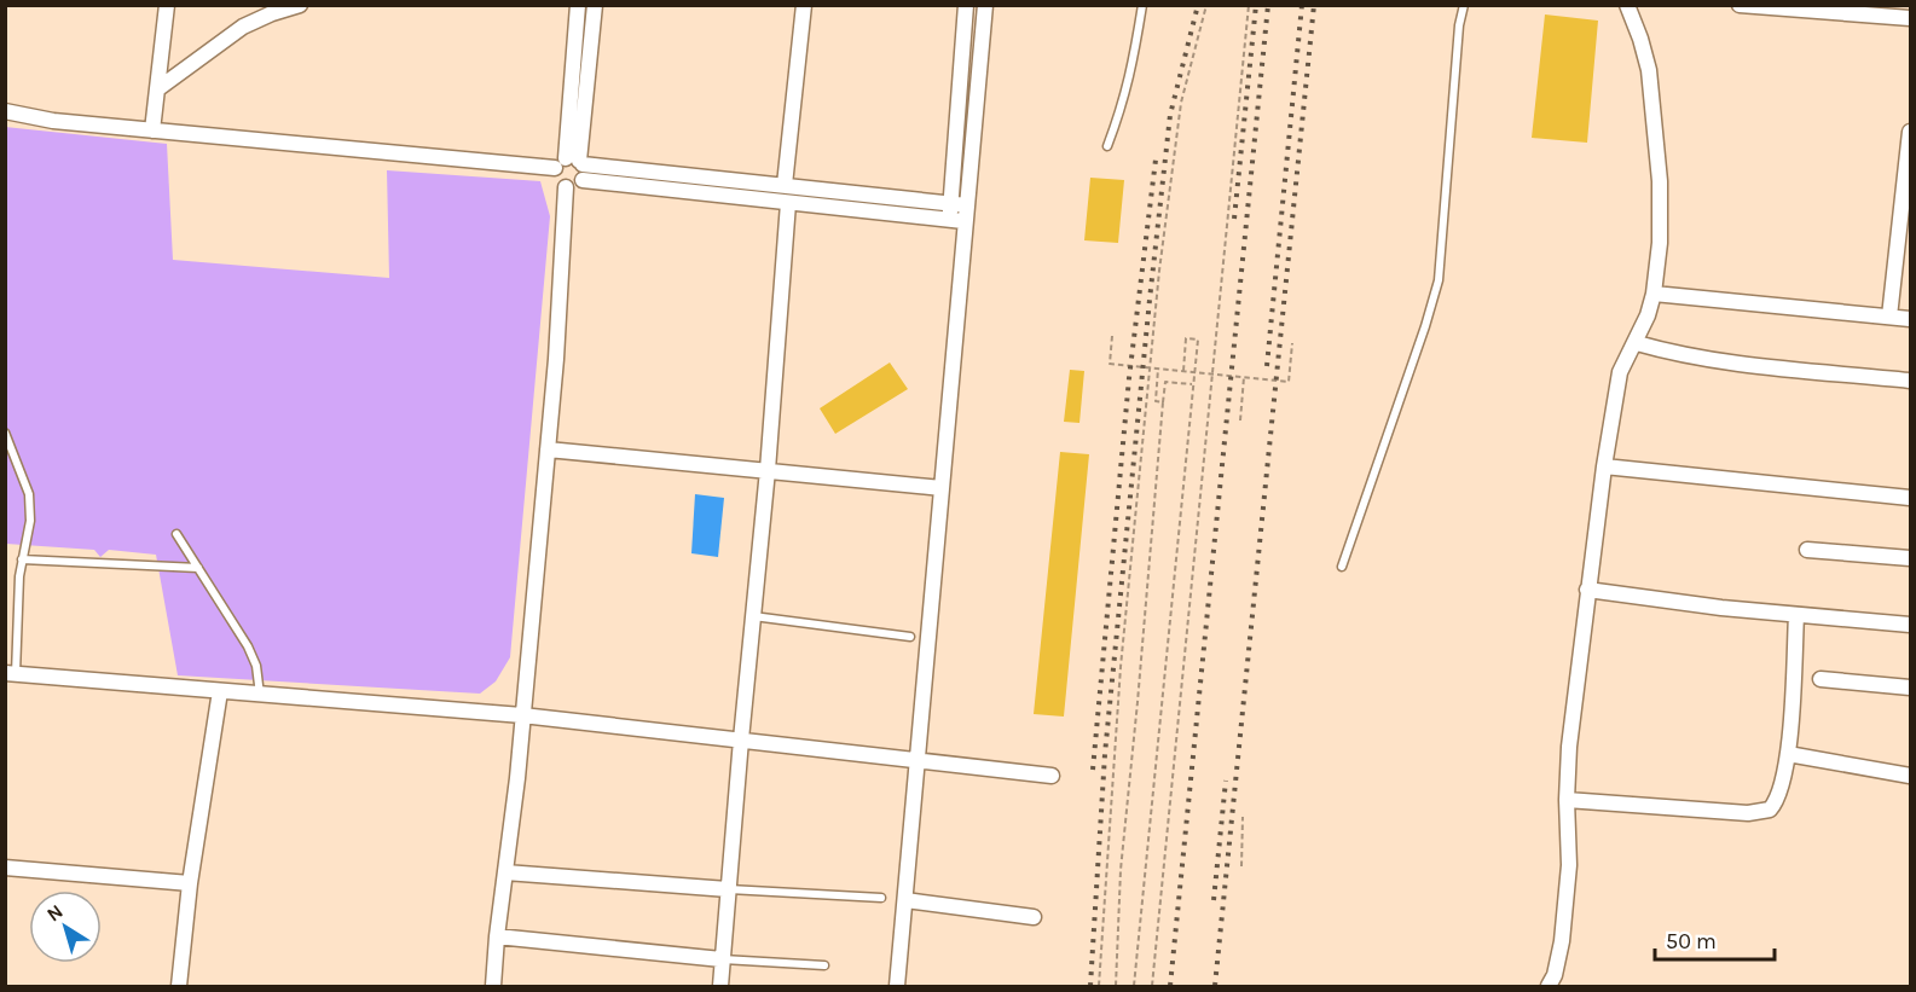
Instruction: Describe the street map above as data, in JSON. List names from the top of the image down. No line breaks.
{"scale_bar":"50 m","north":"top left"}
